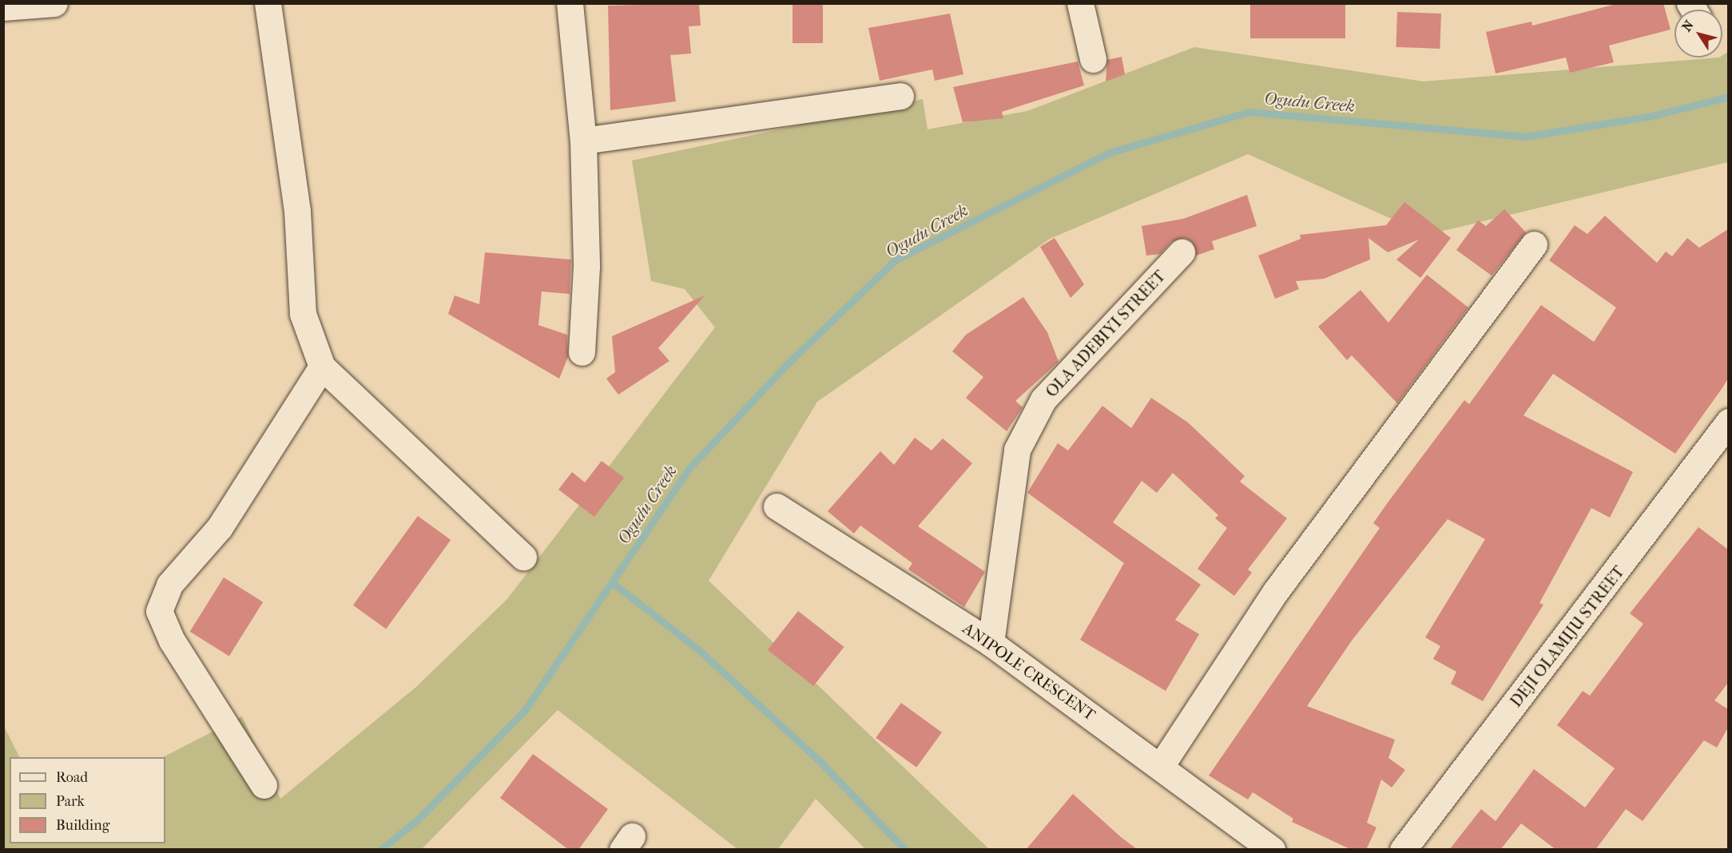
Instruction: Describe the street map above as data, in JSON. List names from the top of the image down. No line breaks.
{"streets":{"street":["OLA ADEBIYI STREET","DEJI OLAMIJU STREET","ANIPOLE CRESCENT"]},"crossings":[["OLA ADEBIYI STREET","ANIPOLE CRESCENT"]],"water":["Ogudu Creek"],"legend":["Road","Park","Building"],"north":"top left"}
